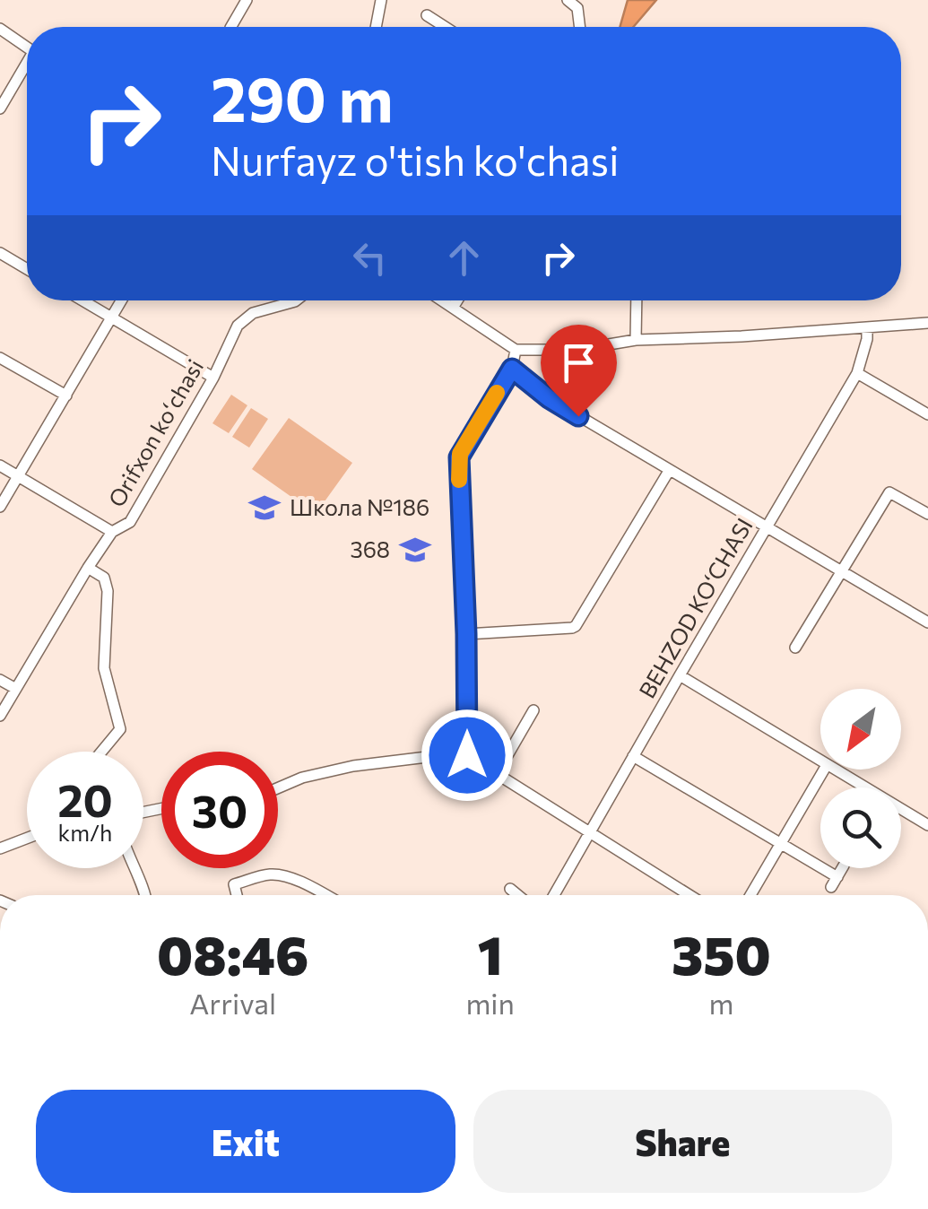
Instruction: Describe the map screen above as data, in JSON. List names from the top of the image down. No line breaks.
{"streets":{"street":["Orifxon koʻchasi","BEHZOD KO‘CHASI"]},"places":{"school or university":["Школа №186","368"]},"north":"bottom left","page":{"turn":["290 m","Nurfayz o'tish ko'chasi"],"speed":"20 km/h","limit":"30","eta":["08:46","Arrival","1","min","350","m"],"buttons":["Exit","Share"]}}
